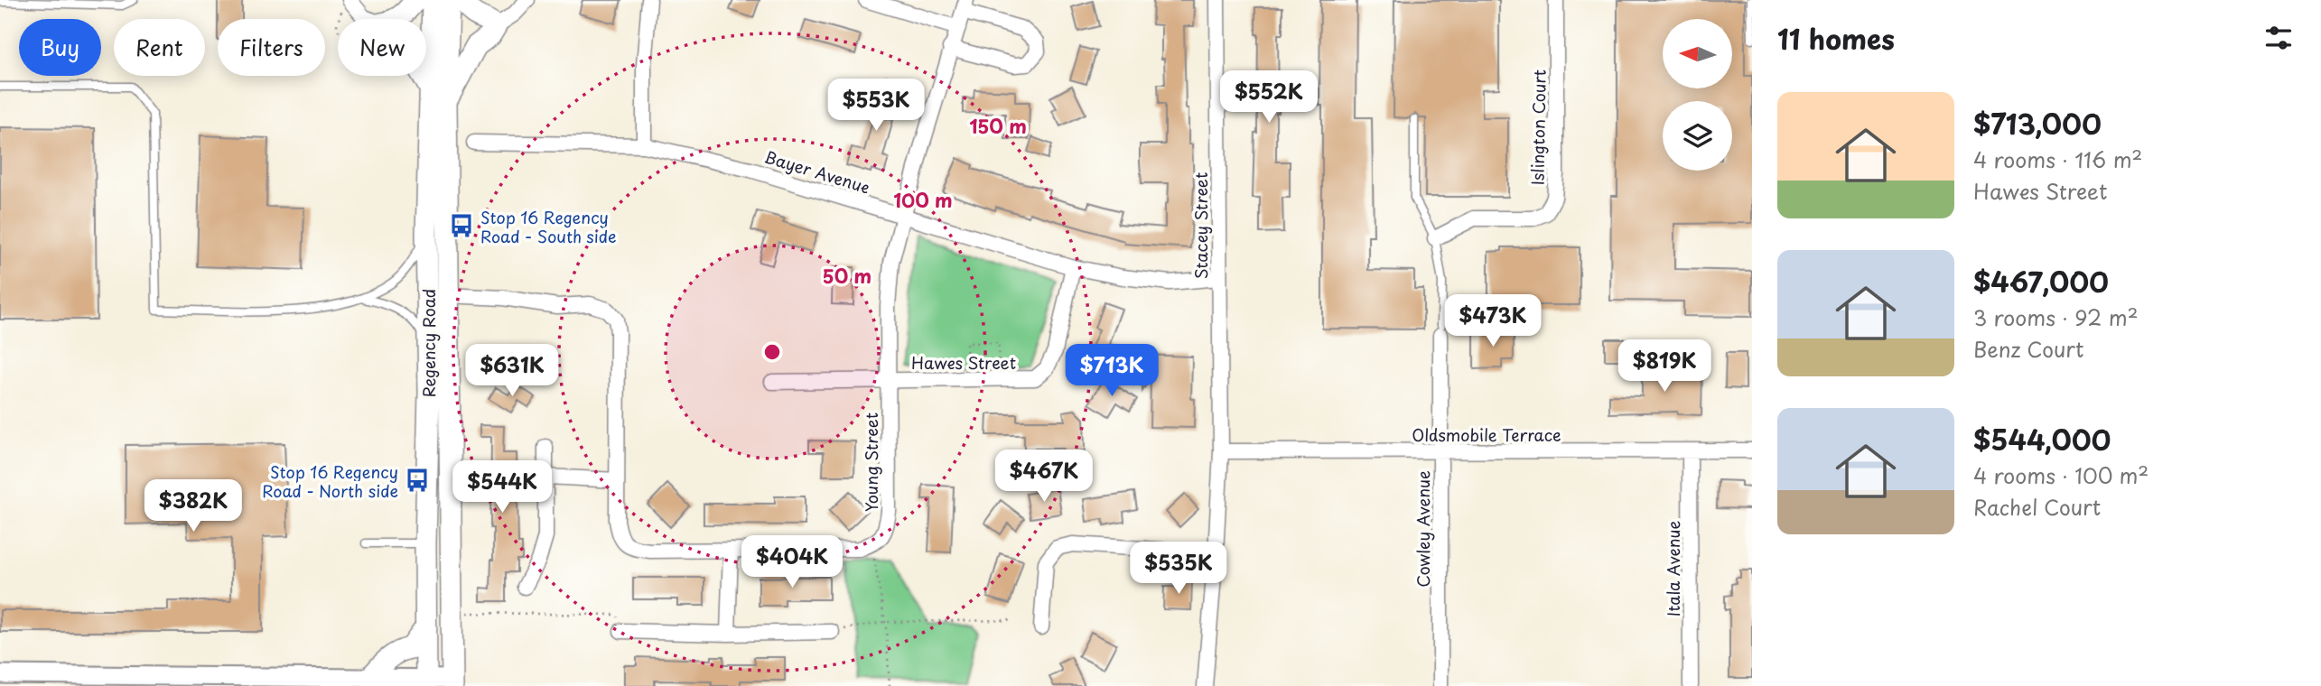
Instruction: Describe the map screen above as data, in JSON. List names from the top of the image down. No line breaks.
{"streets":{"main road":["Regency Road"],"street":["Islington Court","Bayer Avenue","Stacey Street","Hawes Street","Oldsmobile Terrace","Young Street","Cowley Avenue","Itala Avenue"]},"crossings":[["Bayer Avenue","Stacey Street"],["Bayer Avenue","Hawes Street"],["Bayer Avenue","Young Street"],["Stacey Street","Oldsmobile Terrace"],["Hawes Street","Young Street"],["Oldsmobile Terrace","Cowley Avenue"],["Oldsmobile Terrace","Itala Avenue"]],"places":{"bus stop":["Stop 16 Regency Road - South side","Stop 16 Regency Road - North side"]},"north":"left","page":{"heading":"11 homes","chip":["Buy","Rent","Filters","New"],"price":["$552K","$553K","$473K","$819K","$631K","$713K","$467K","$544K","$382K","$404K","$535K"],"list":[{"name":"$713,000","note":"4 rooms · 116 m² · Hawes Street"},{"name":"$467,000","note":"3 rooms · 92 m² · Benz Court"},{"name":"$544,000","note":"4 rooms · 100 m² · Rachel Court"}]},"rings":["150 m","100 m","50 m"]}
